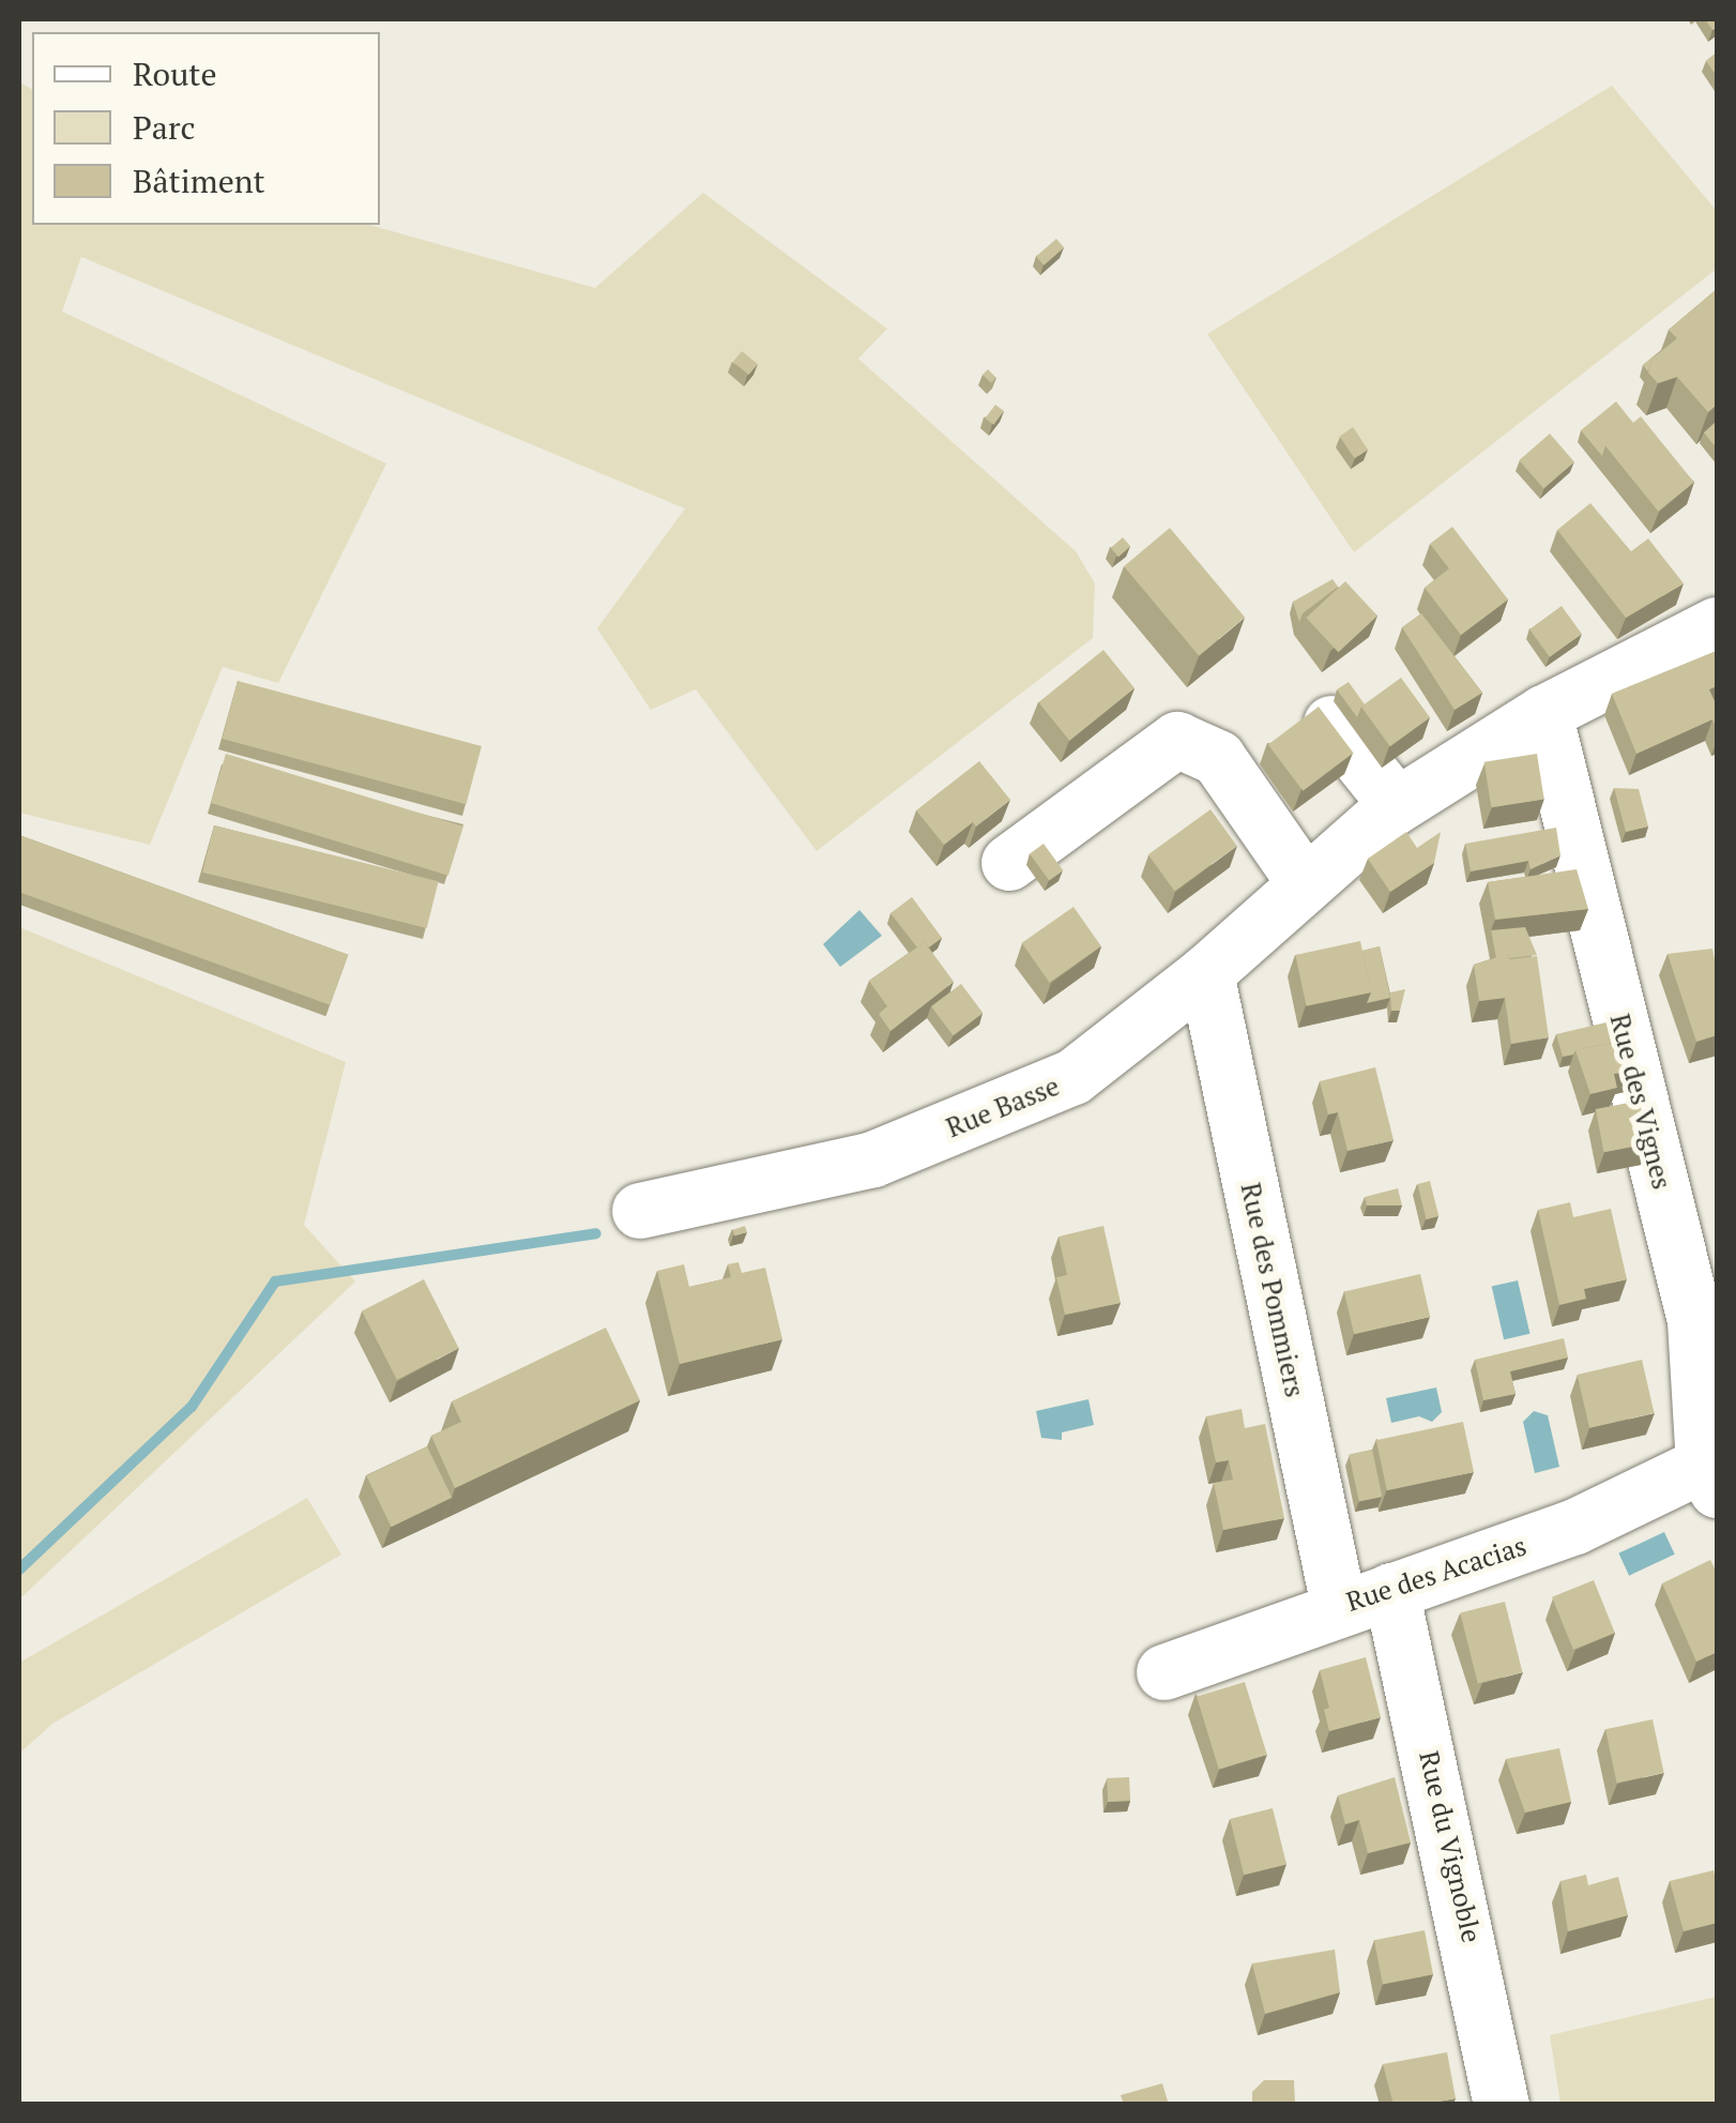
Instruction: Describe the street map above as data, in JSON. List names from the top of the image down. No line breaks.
{"streets":{"street":["Rue des Vignes","Rue Basse","Rue des Pommiers","Rue des Acacias","Rue du Vignoble"]},"crossings":[["Rue des Vignes","Rue Basse"],["Rue des Vignes","Rue des Acacias"],["Rue Basse","Rue des Pommiers"],["Rue des Pommiers","Rue des Acacias"],["Rue des Acacias","Rue du Vignoble"]],"legend":["Route","Parc","Bâtiment"]}
